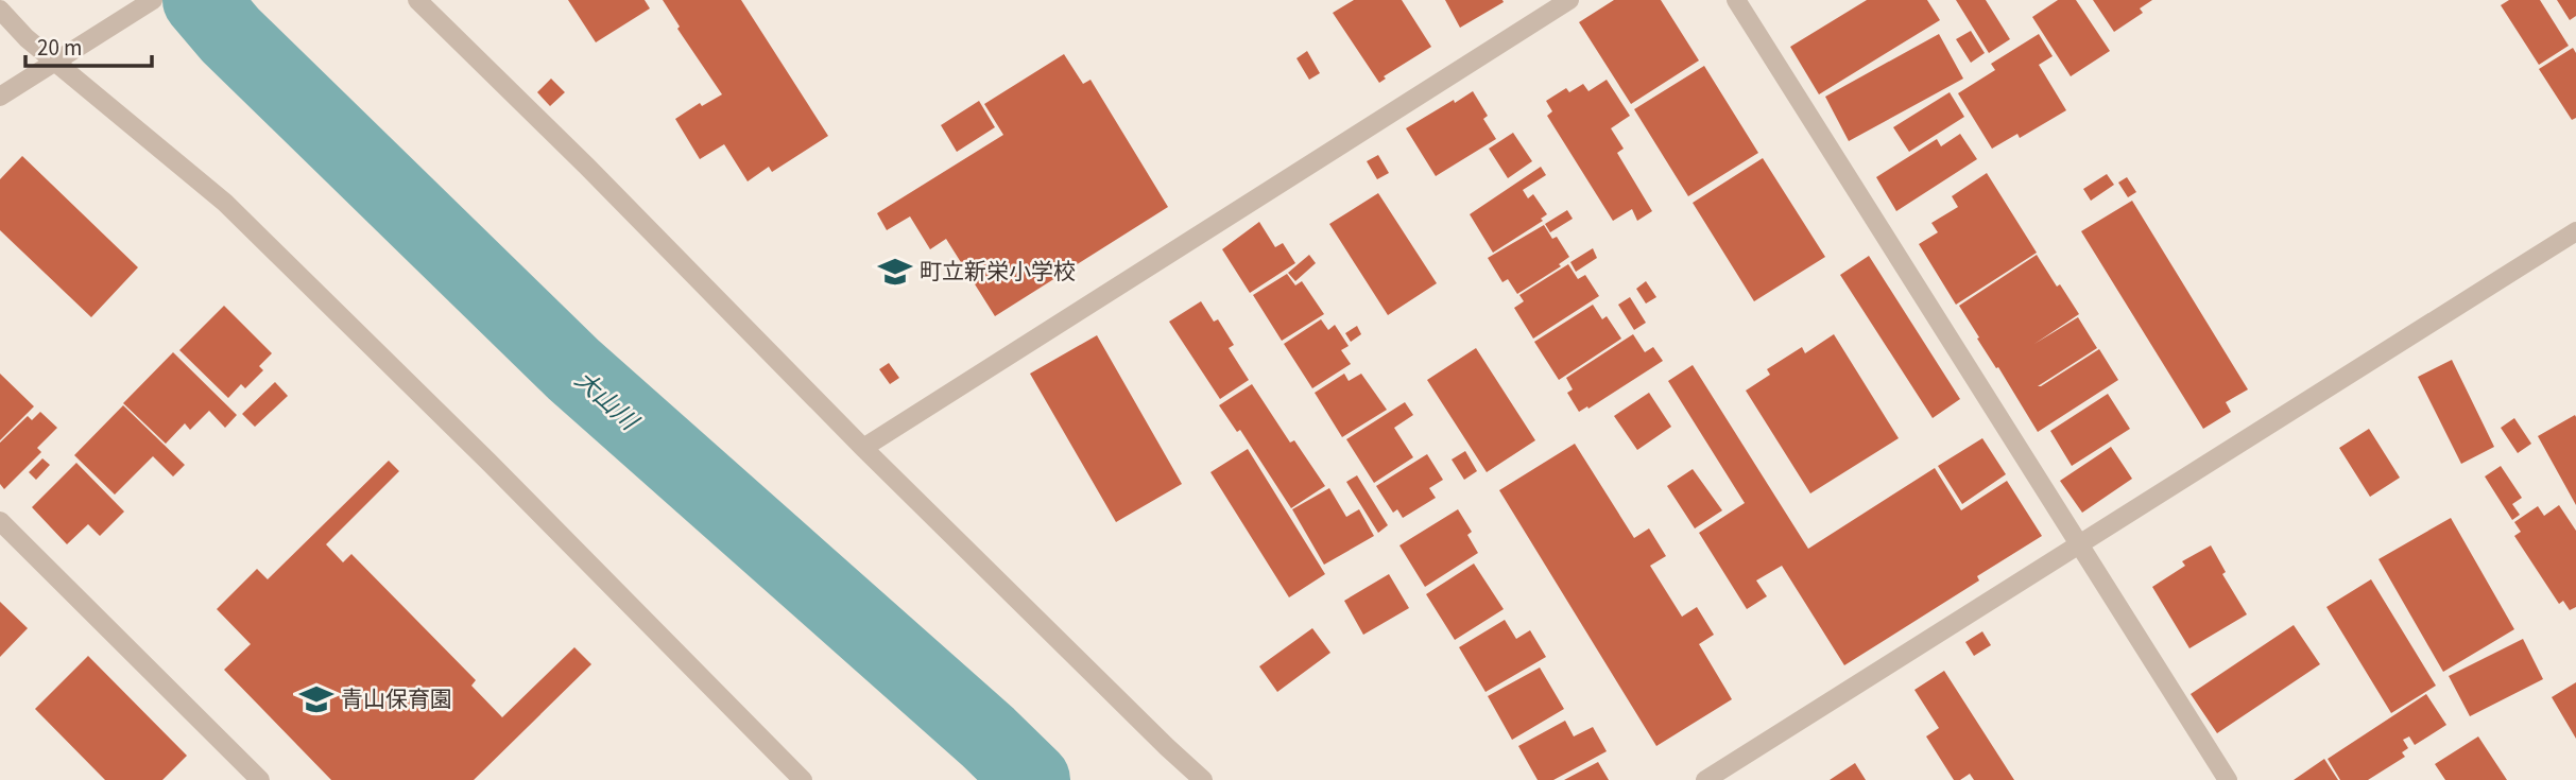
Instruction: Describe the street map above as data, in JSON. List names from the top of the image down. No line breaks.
{"water":["大山川"],"places":{"school or university":["町立新栄小学校","青山保育園"]},"scale_bar":"20 m"}
